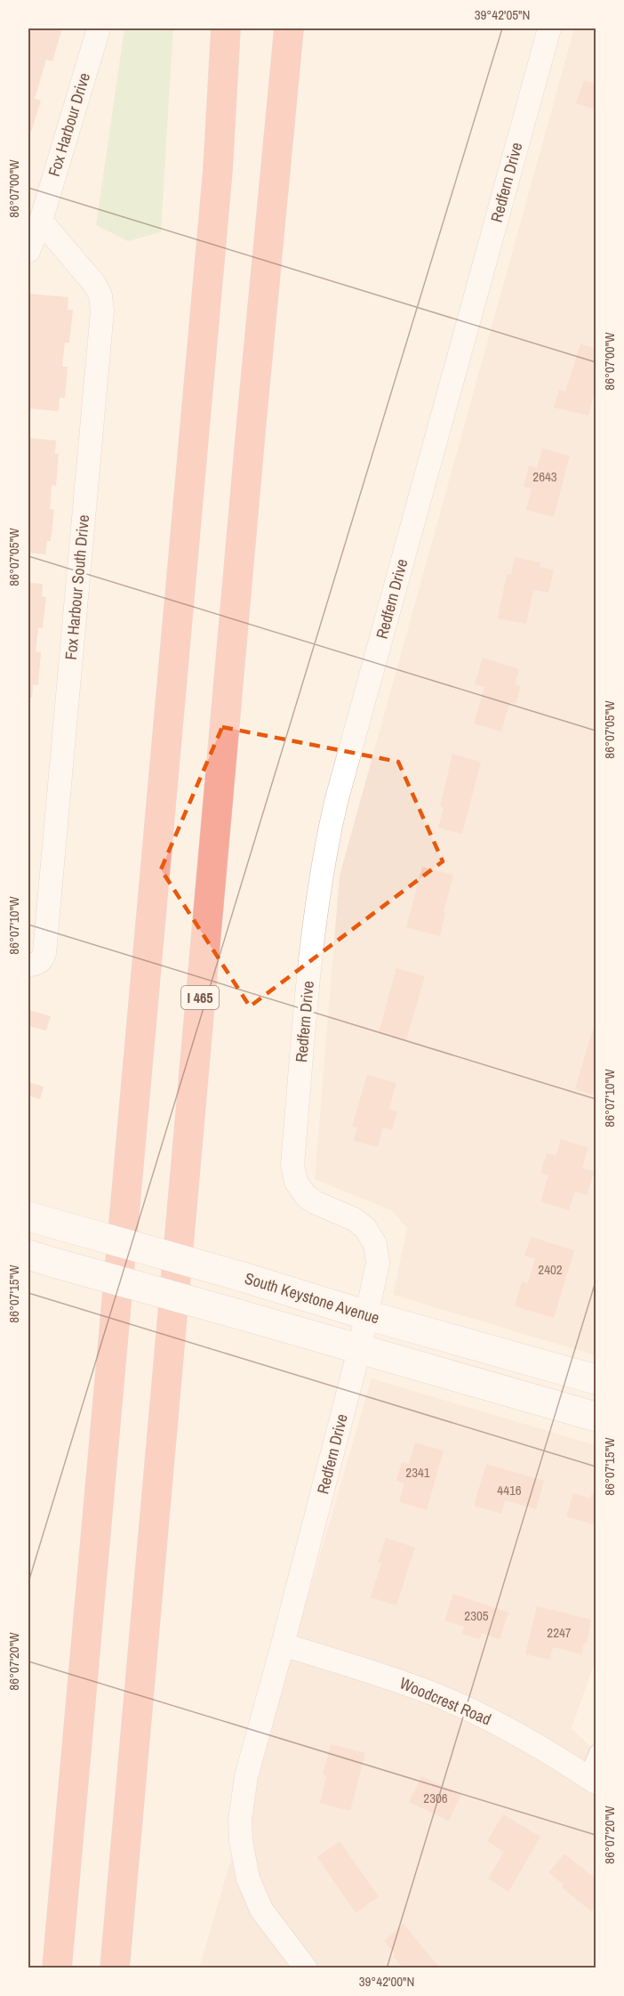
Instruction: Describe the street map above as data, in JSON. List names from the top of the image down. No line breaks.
{"streets":{"highway":["I 465"],"main road":["South Keystone Avenue"],"street":["Fox Harbour Drive","Redfern Drive","Fox Harbour South Drive","Woodcrest Road"]},"crossings":[["Fox Harbour Drive","Fox Harbour South Drive"],["Redfern Drive","South Keystone Avenue"],["Redfern Drive","Woodcrest Road"]],"house_numbers":["2643","2402","2341","4416","2305","2247","2306"],"coordinates":["39°42'05\"N","86°07'00\"W","86°07'05\"W","86°07'10\"W","86°07'15\"W","86°07'20\"W","39°42'00\"N"]}
